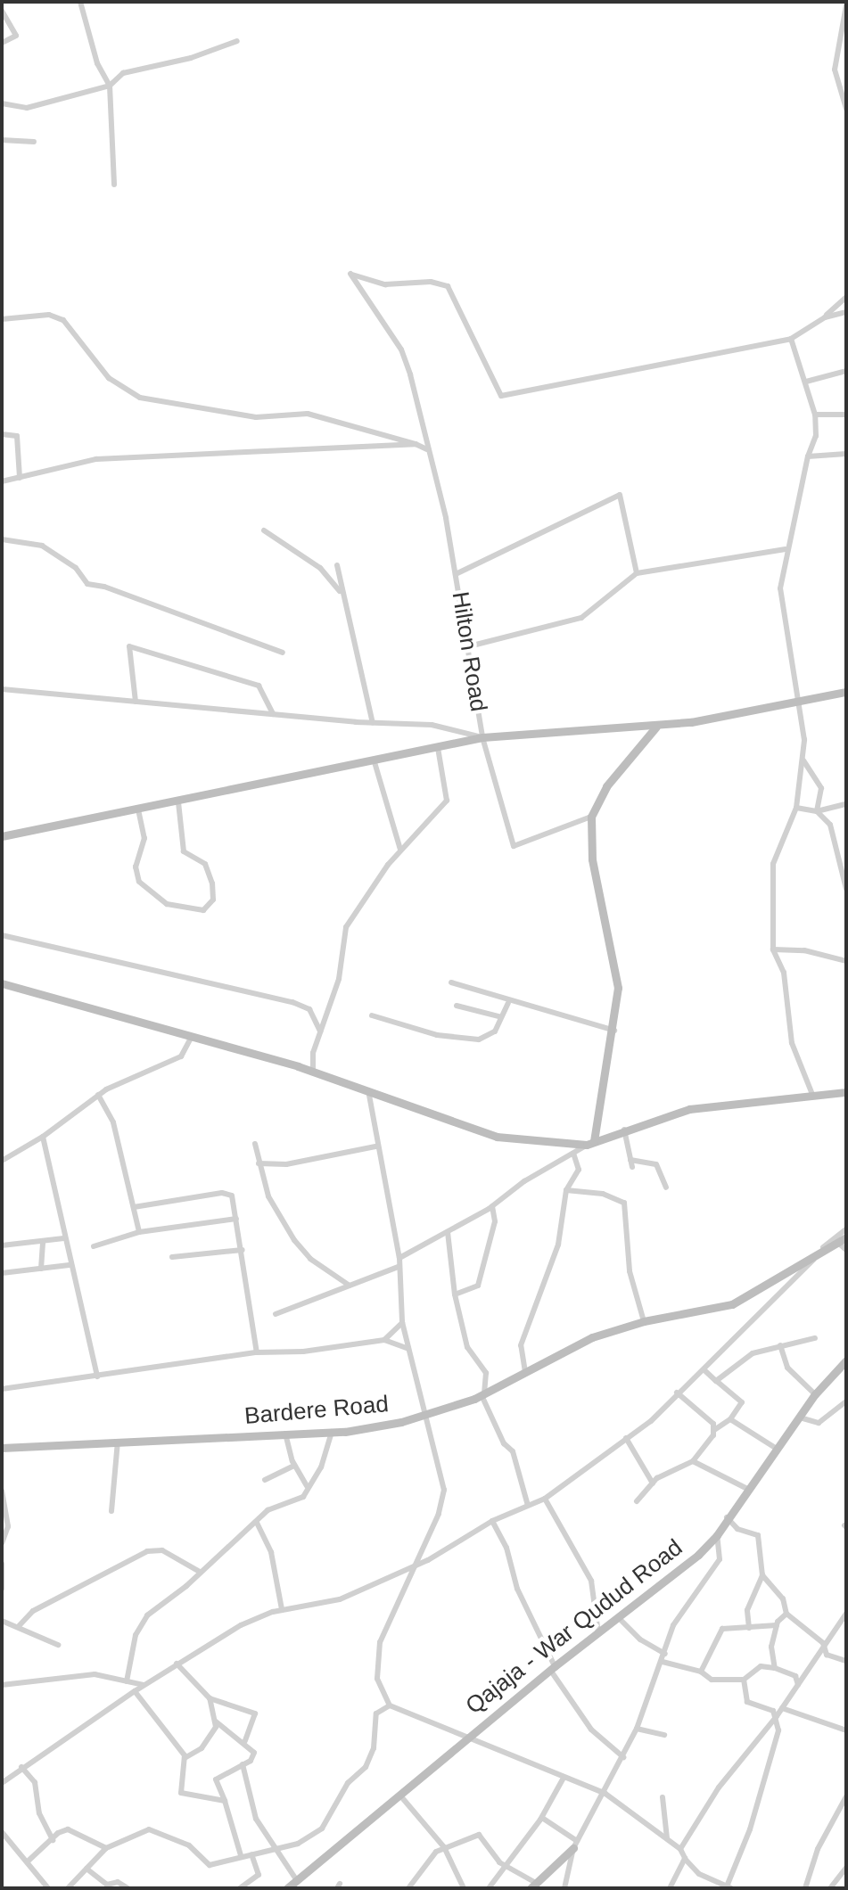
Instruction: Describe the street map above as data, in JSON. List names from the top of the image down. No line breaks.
{"streets":{"street":["Hilton Road","Bardere Road","Qajaja - War Qudud Road"]}}
